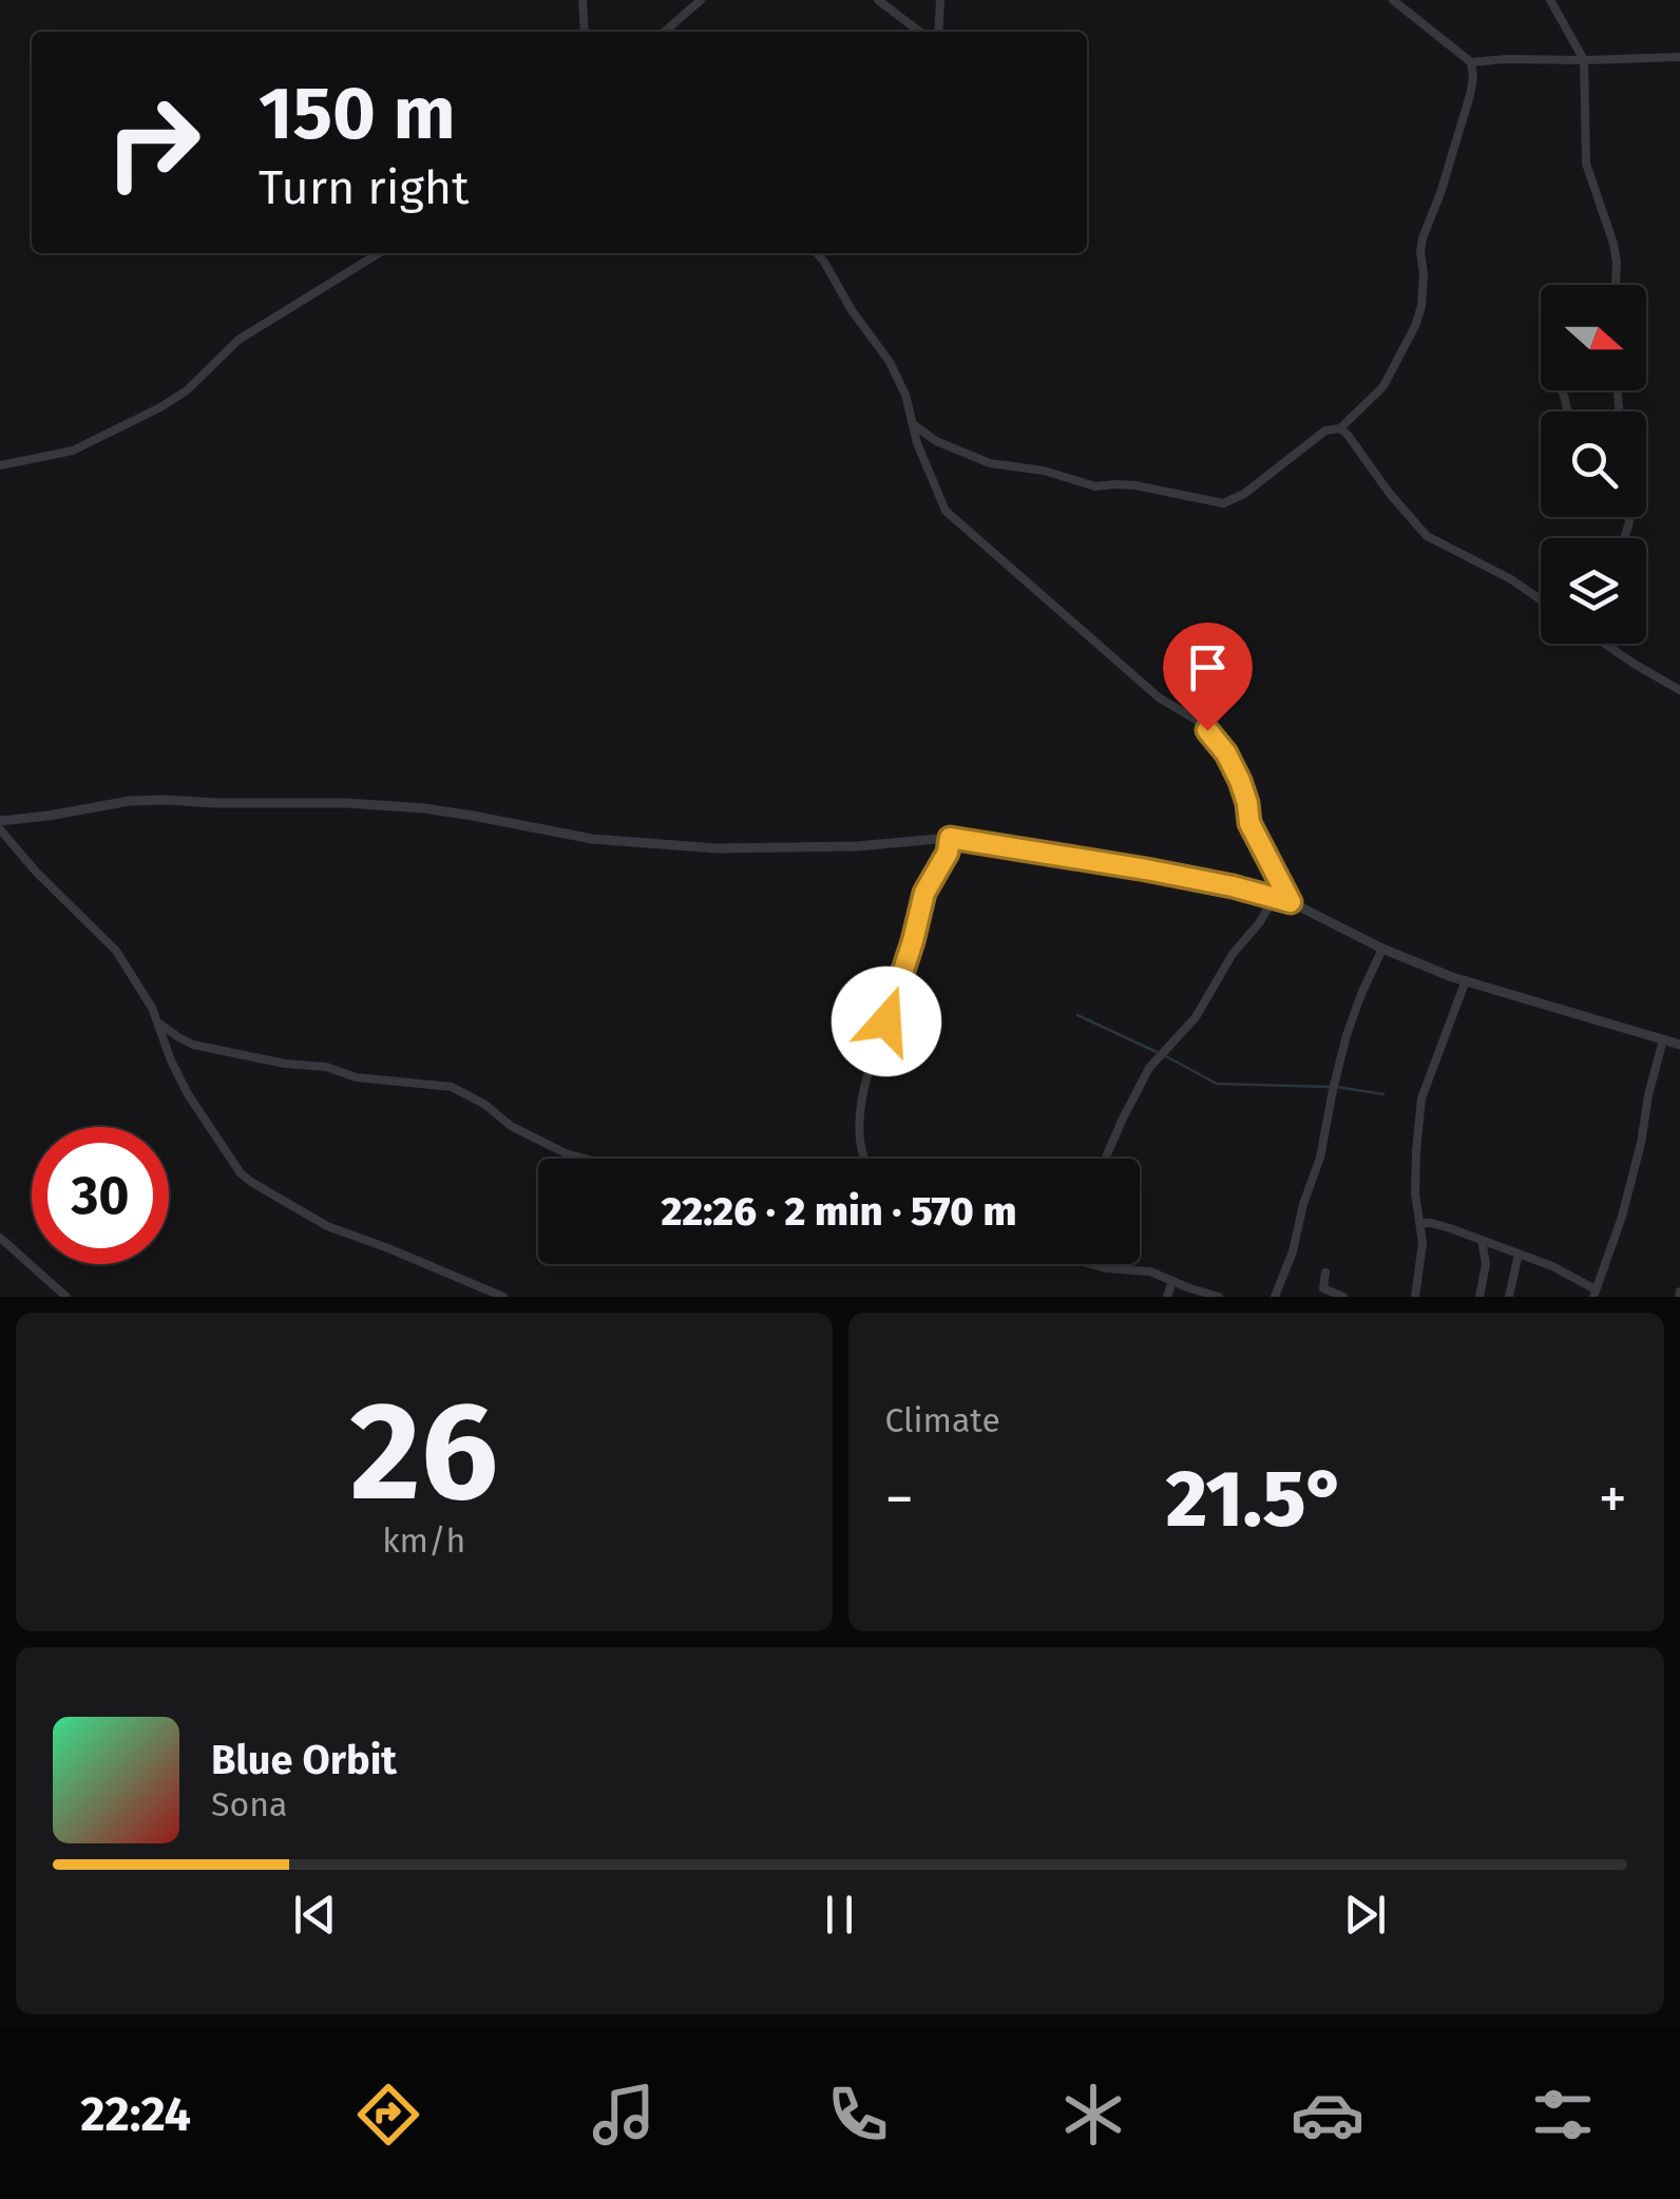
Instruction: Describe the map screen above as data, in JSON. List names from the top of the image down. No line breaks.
{"north":"right","page":{"turn":["150 m","Turn right"],"limit":"30","trip":"22:26 · 2 min · 570 m","tile":[["26","km/h"],"Climate"],"heat":["−","21.5°","+"],"song":["Blue Orbit","Sona"],"tabs":"22:24"}}
